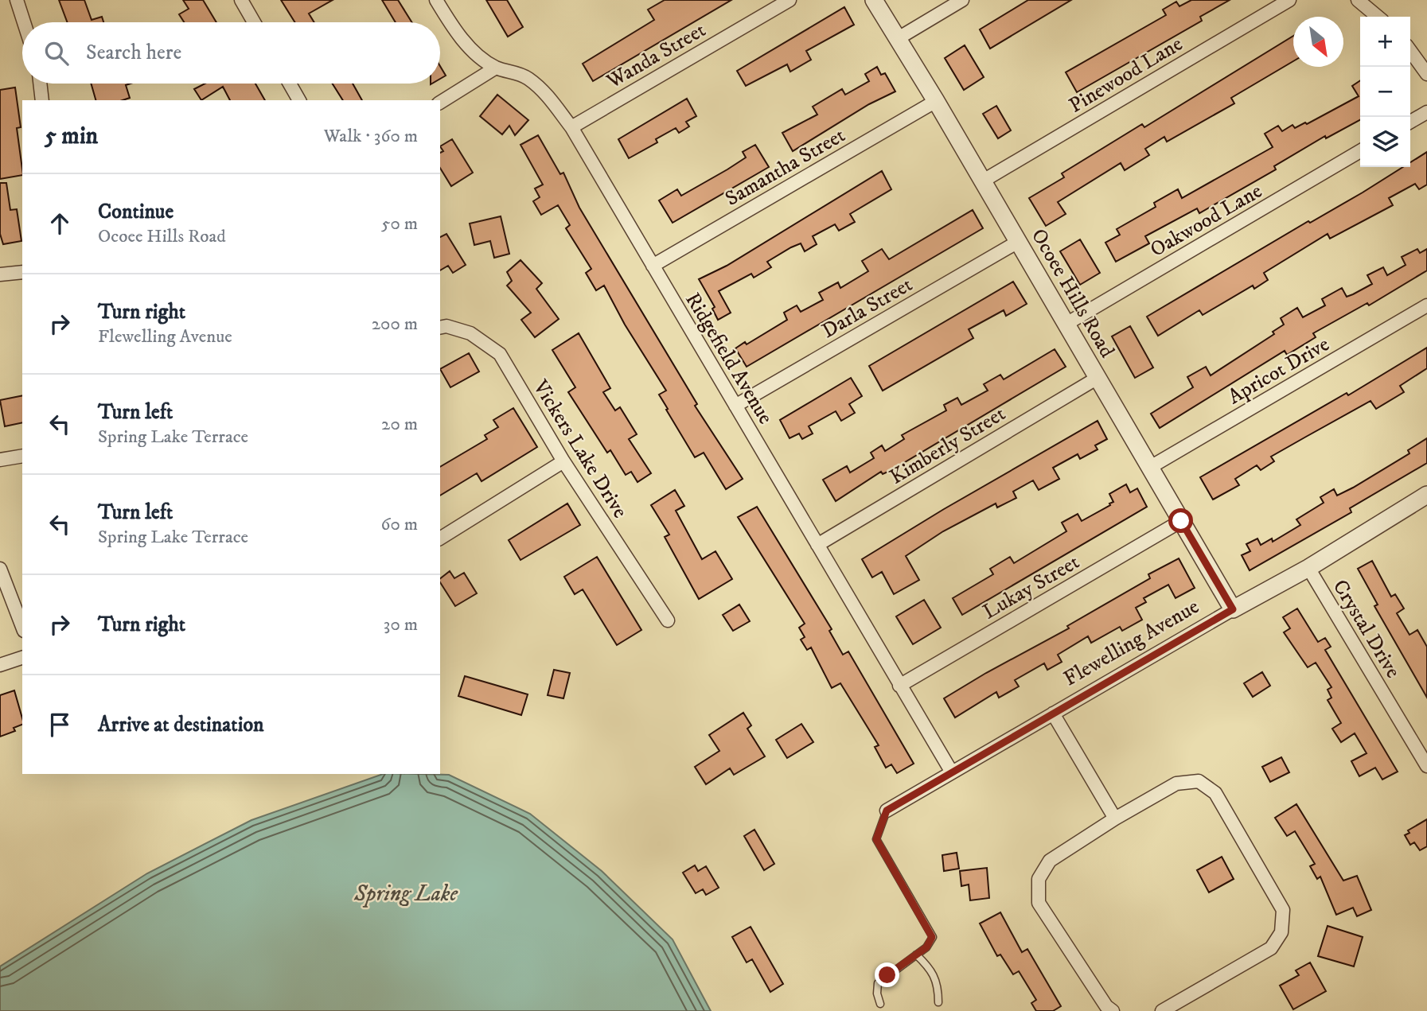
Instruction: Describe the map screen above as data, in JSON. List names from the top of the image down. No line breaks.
{"streets":{"street":["Wanda Street","Pinewood Lane","Samantha Street","Oakwood Lane","Ocoee Hills Road","Darla Street","Ridgefield Avenue","Apricot Drive","Kimberly Street","Vickers Lake Drive","Lukay Street","Crystal Drive","Flewelling Avenue"]},"crossings":[["Wanda Street","Ridgefield Avenue"],["Pinewood Lane","Ocoee Hills Road"],["Samantha Street","Ocoee Hills Road"],["Samantha Street","Ridgefield Avenue"],["Oakwood Lane","Ocoee Hills Road"],["Ocoee Hills Road","Darla Street"],["Ocoee Hills Road","Apricot Drive"],["Ocoee Hills Road","Kimberly Street"],["Ocoee Hills Road","Lukay Street"],["Ocoee Hills Road","Flewelling Avenue"],["Darla Street","Ridgefield Avenue"],["Ridgefield Avenue","Kimberly Street"],["Ridgefield Avenue","Lukay Street"],["Ridgefield Avenue","Flewelling Avenue"],["Crystal Drive","Flewelling Avenue"]],"water":["Spring Lake"],"north":"bottom right","page":{"map_buttons":["+","−"],"search":"Search here","heading":["5 min","Walk · 360 m"],"list":[["Continue","Ocoee Hills Road","50 m"],["Turn right","Flewelling Avenue","200 m"],["Turn left","Spring Lake Terrace","20 m"],["Turn left","Spring Lake Terrace","60 m"],["Turn right","30 m"],"Arrive at destination"]}}
